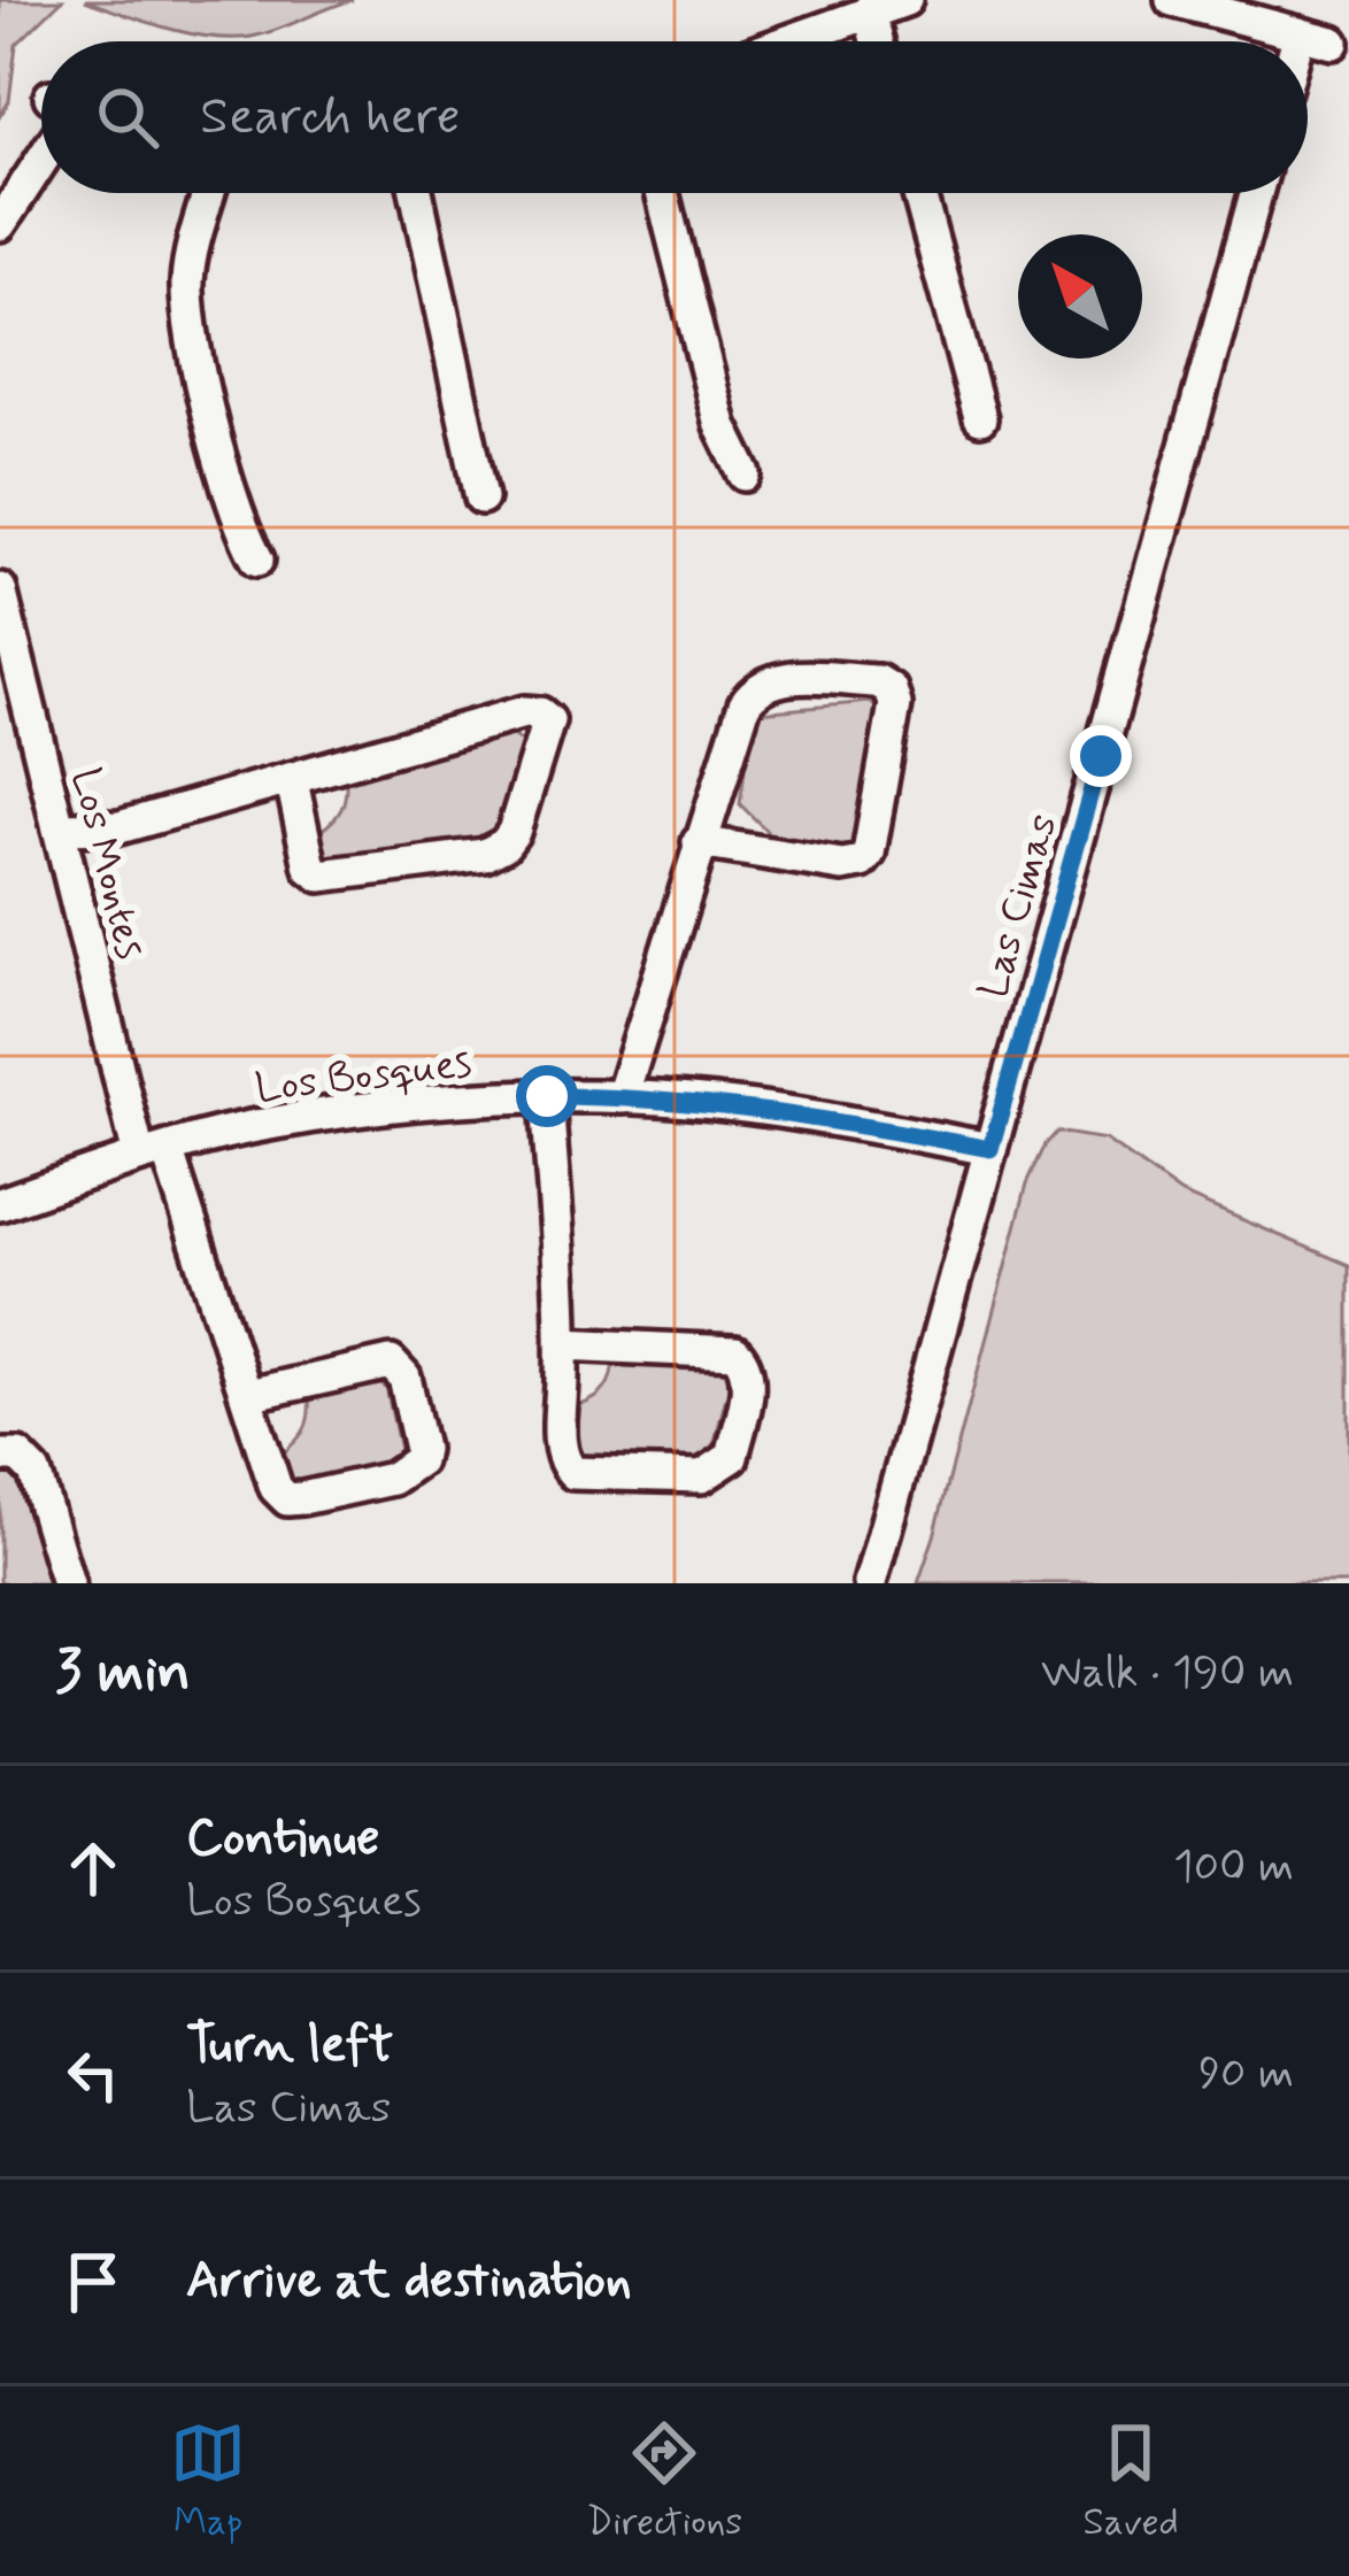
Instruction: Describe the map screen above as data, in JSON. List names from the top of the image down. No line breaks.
{"streets":{"street":["Los Montes","Las Cimas","Los Bosques"]},"crossings":[["Los Montes","Los Bosques"],["Las Cimas","Los Bosques"]],"north":"top left","page":{"search":"Search here","heading":["3 min","Walk · 190 m"],"list":[["Continue","Los Bosques","100 m"],["Turn left","Las Cimas","90 m"],"Arrive at destination"],"nav":["Map","Directions","Saved"]}}
